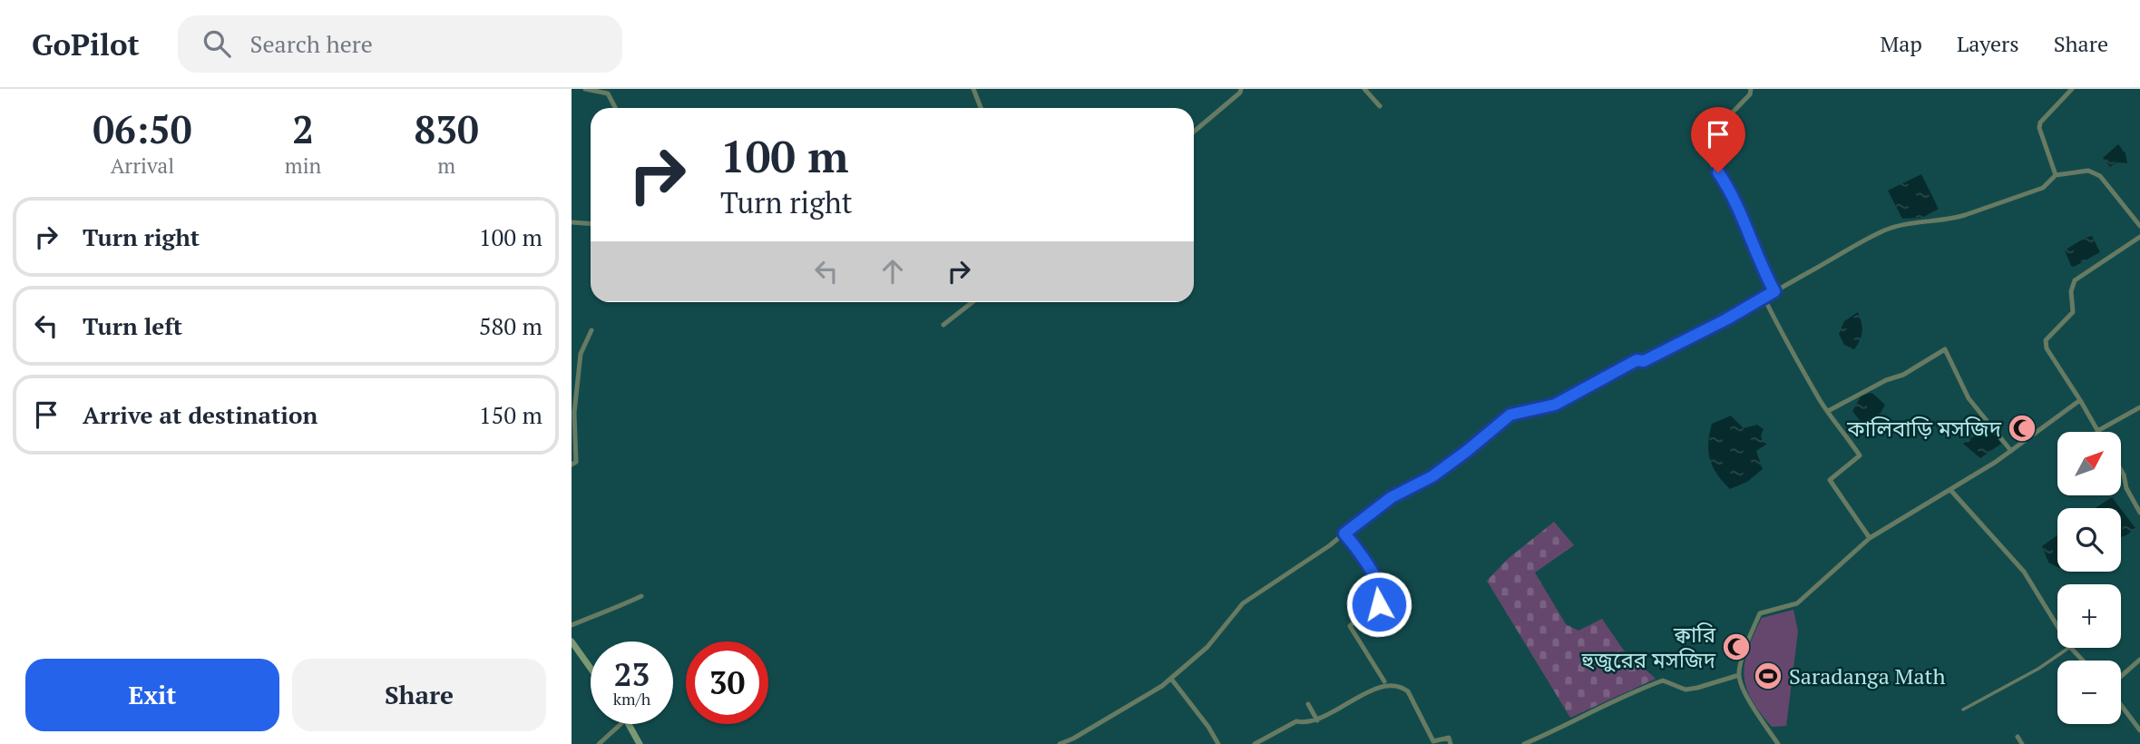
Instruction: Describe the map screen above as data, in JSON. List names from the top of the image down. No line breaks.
{"places":{"mosque":["কালিবাড়ি মসজিদ","ক্বারি হুজুরের মসজিদ"],"sports":["Saradanga Math"]},"north":"top right","page":{"header":"GoPilot","search":"Search here","nav":["Map","Layers","Share"],"eta":["06:50","Arrival","2","min","830","m"],"turn":["100 m","Turn right"],"list":[{"name":"Turn right","value":"100 m"},{"name":"Turn left","value":"580 m"},{"name":"Arrive at destination","value":"150 m"}],"map_buttons":["+","−"],"speed":"23 km/h","limit":"30","buttons":["Exit","Share"]}}
